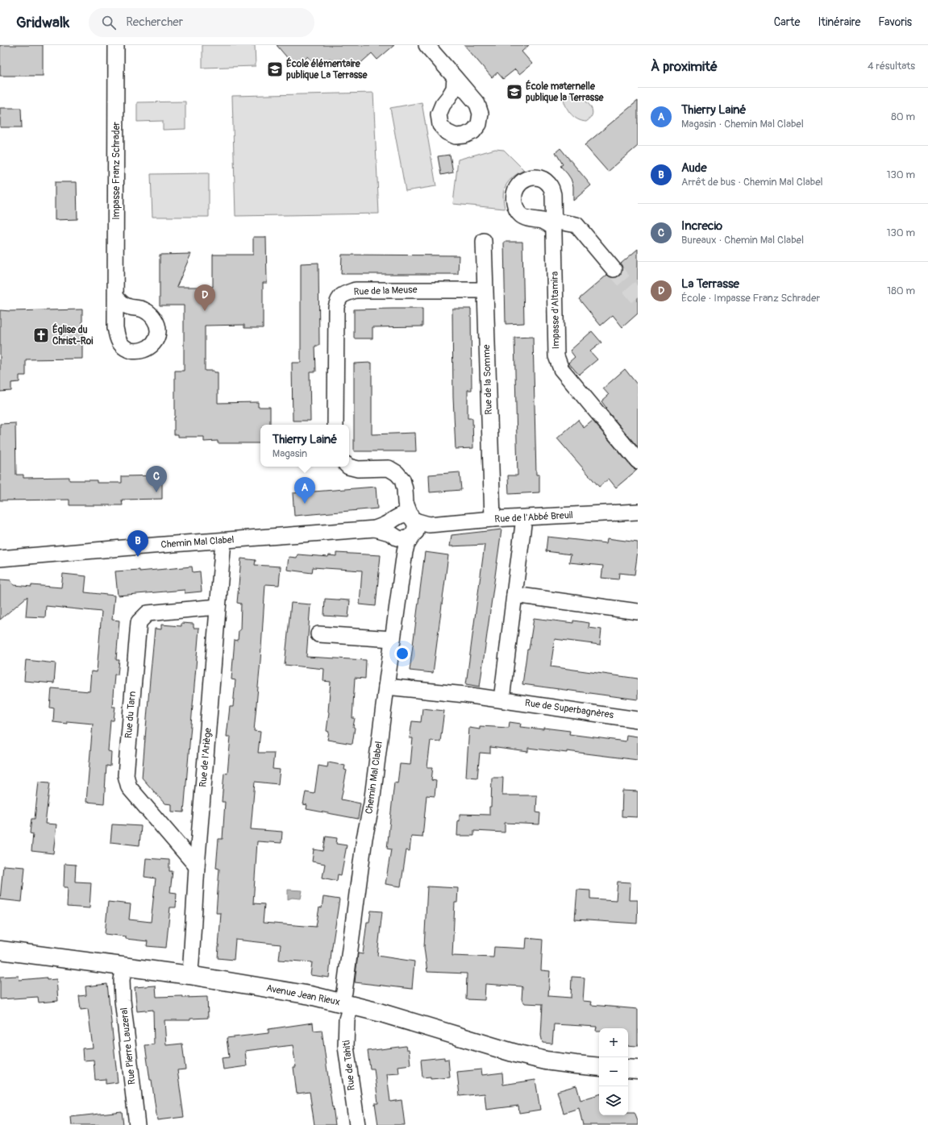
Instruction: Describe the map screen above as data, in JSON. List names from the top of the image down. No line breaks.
{"streets":{"main road":["Avenue Jean Rieux"],"street":["Impasse Franz Schrader","Rue de la Meuse","Impasse d'Altamira","Rue de la Somme","Rue de l'Abbé Breuil","Chemin Mal Clabel","Rue de Superbagnères","Rue du Tarn","Rue de l'Ariège","Rue Pierre Lauzeral","Rue de Tahiti"]},"crossings":[["Rue de la Meuse","Rue de la Somme"],["Rue de la Somme","Rue de l'Abbé Breuil"],["Rue de l'Abbé Breuil","Chemin Mal Clabel"],["Chemin Mal Clabel","Rue de Superbagnères"],["Chemin Mal Clabel","Rue de l'Ariège"],["Chemin Mal Clabel","Avenue Jean Rieux"],["Chemin Mal Clabel","Rue de Tahiti"],["Rue du Tarn","Rue de l'Ariège"],["Rue de l'Ariège","Avenue Jean Rieux"],["Avenue Jean Rieux","Rue Pierre Lauzeral"],["Avenue Jean Rieux","Rue de Tahiti"]],"places":{"school or university":["École élémentaire publique La Terrasse","École maternelle publique la Terrasse"],"church":["Église du Christ-Roi"]},"page":{"header":"Gridwalk","search":"Rechercher","nav":["Carte","Itinéraire","Favoris"],"heading":["À proximité","4 résultats"],"list":[{"mark":"A","name":"Thierry Lainé","note":"Magasin · Chemin Mal Clabel","value":"80 m"},{"mark":"B","name":"Aude","note":"Arrêt de bus · Chemin Mal Clabel","value":"130 m"},{"mark":"C","name":"Increcio","note":"Bureaux · Chemin Mal Clabel","value":"130 m"},{"mark":"D","name":"La Terrasse","note":"École · Impasse Franz Schrader","value":"180 m"}],"pins":["D","C","A","B"],"popup":["Thierry Lainé","Magasin"],"map_buttons":["+","−"]}}
